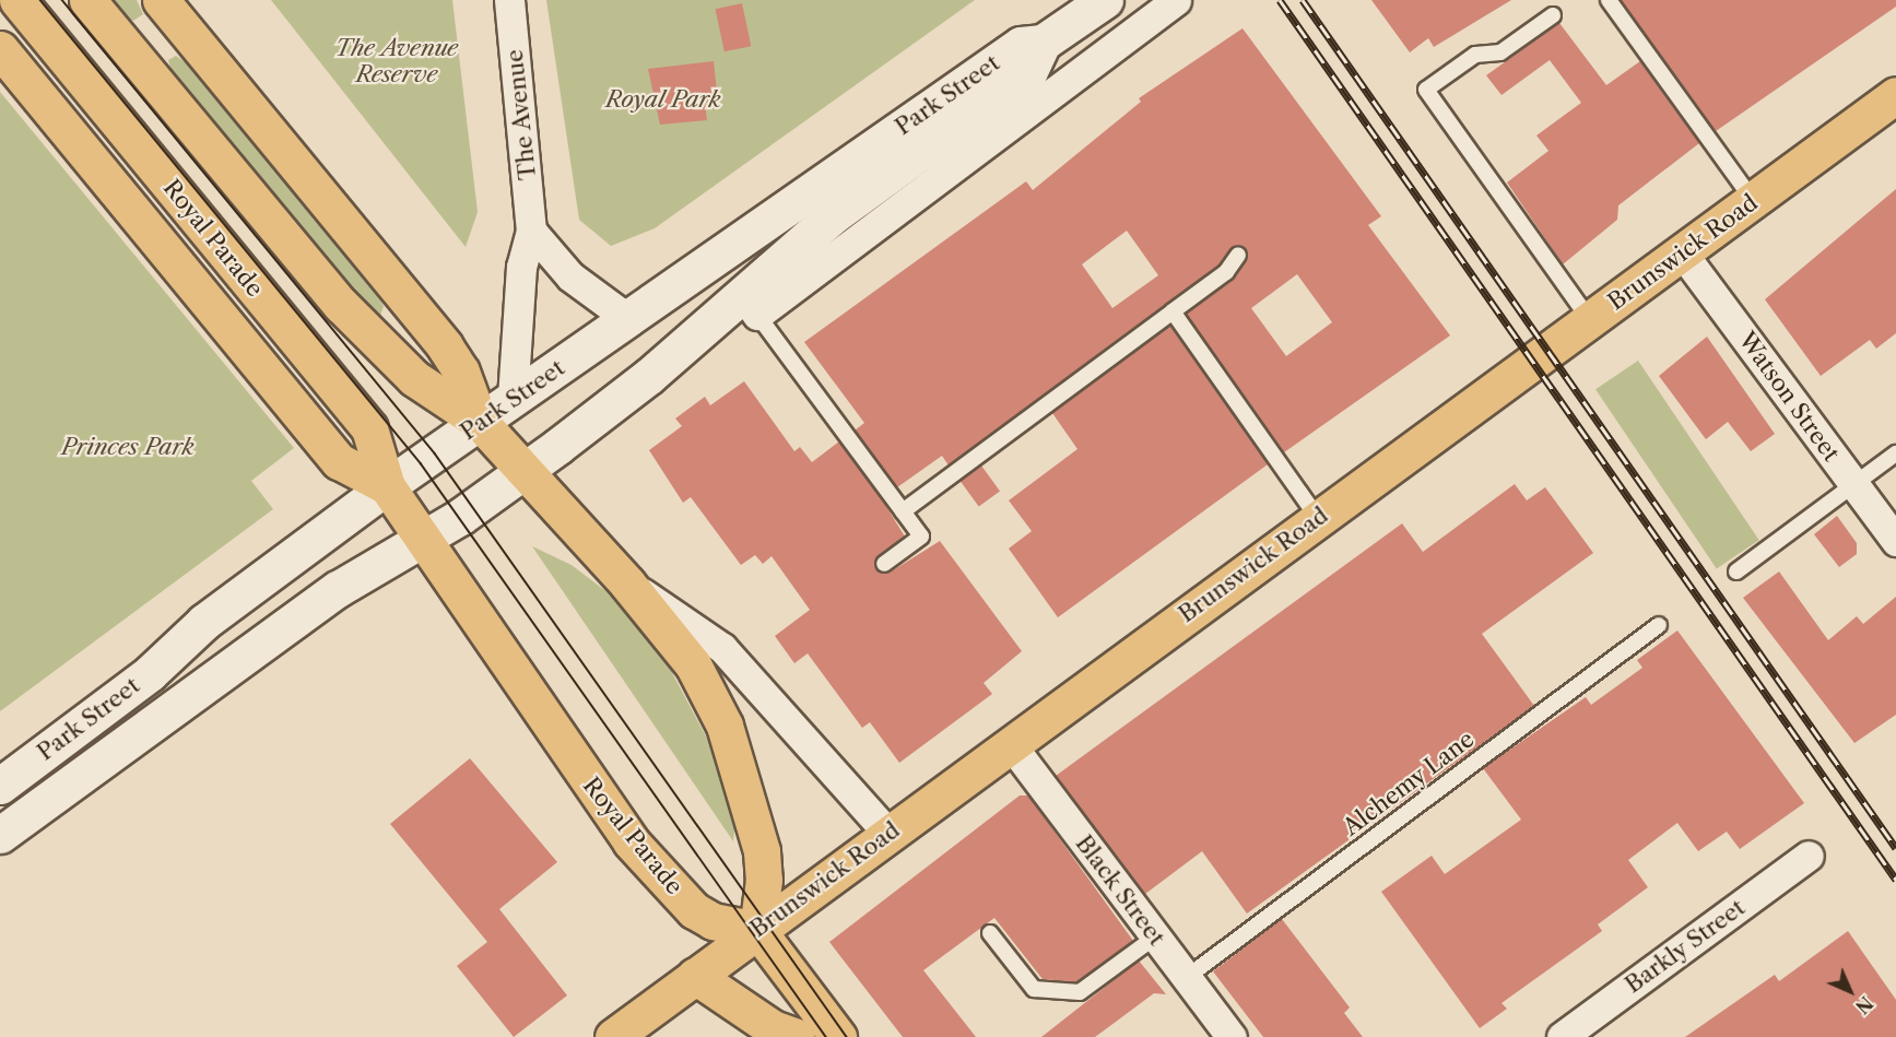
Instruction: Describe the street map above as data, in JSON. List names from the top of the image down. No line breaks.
{"streets":{"main road":["Royal Parade","Brunswick Road"],"street":["Park Street","The Avenue","Watson Street","Black Street","Barkly Street"],"lane":["Alchemy Lane"]},"crossings":[["Park Street","The Avenue"],["Park Street","Royal Parade"],["Royal Parade","Brunswick Road"],["Brunswick Road","Watson Street"],["Brunswick Road","Black Street"],["Alchemy Lane","Black Street"]],"parks":["The Avenue Reserve","Royal Park","Princes Park"],"north":"bottom right"}
